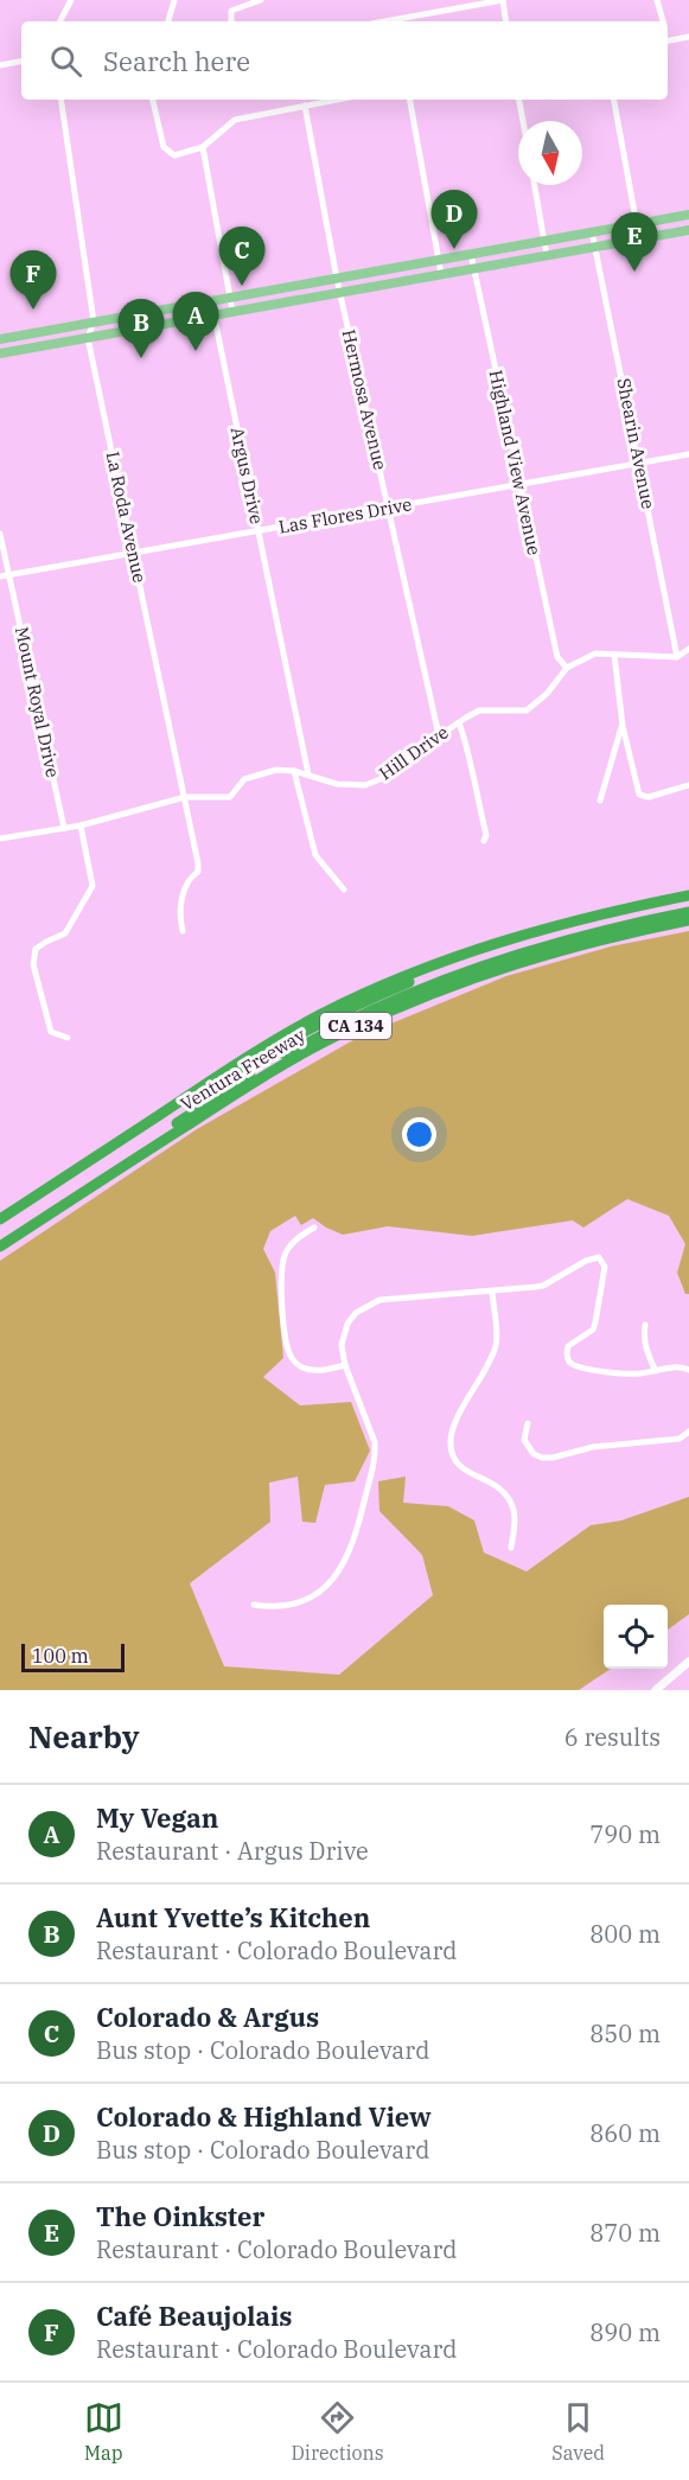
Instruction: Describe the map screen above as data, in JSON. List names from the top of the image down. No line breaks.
{"streets":{"highway":["CA 134","Ventura Freeway"],"street":["Hermosa Avenue","Shearin Avenue","Highland View Avenue","Argus Drive","Las Flores Drive","La Roda Avenue","Mount Royal Drive","Hill Drive"]},"crossings":[["Hermosa Avenue","Las Flores Drive"],["Hermosa Avenue","Hill Drive"],["Shearin Avenue","Las Flores Drive"],["Shearin Avenue","Hill Drive"],["Highland View Avenue","Las Flores Drive"],["Highland View Avenue","Hill Drive"],["Argus Drive","Las Flores Drive"],["Argus Drive","Hill Drive"],["Las Flores Drive","La Roda Avenue"],["Las Flores Drive","Mount Royal Drive"],["La Roda Avenue","Hill Drive"],["Mount Royal Drive","Hill Drive"]],"scale_bar":"100 m","north":"bottom","page":{"search":"Search here","pins":["D","E","C","F","A","B"],"scale":"100 m","heading":["Nearby","6 results"],"list":[{"mark":"A","name":"My Vegan","note":"Restaurant · Argus Drive","value":"790 m"},{"mark":"B","name":"Aunt Yvette’s Kitchen","note":"Restaurant · Colorado Boulevard","value":"800 m"},{"mark":"C","name":"Colorado & Argus","note":"Bus stop · Colorado Boulevard","value":"850 m"},{"mark":"D","name":"Colorado & Highland View","note":"Bus stop · Colorado Boulevard","value":"860 m"},{"mark":"E","name":"The Oinkster","note":"Restaurant · Colorado Boulevard","value":"870 m"},{"mark":"F","name":"Café Beaujolais","note":"Restaurant · Colorado Boulevard","value":"890 m"}],"nav":["Map","Directions","Saved"]}}
